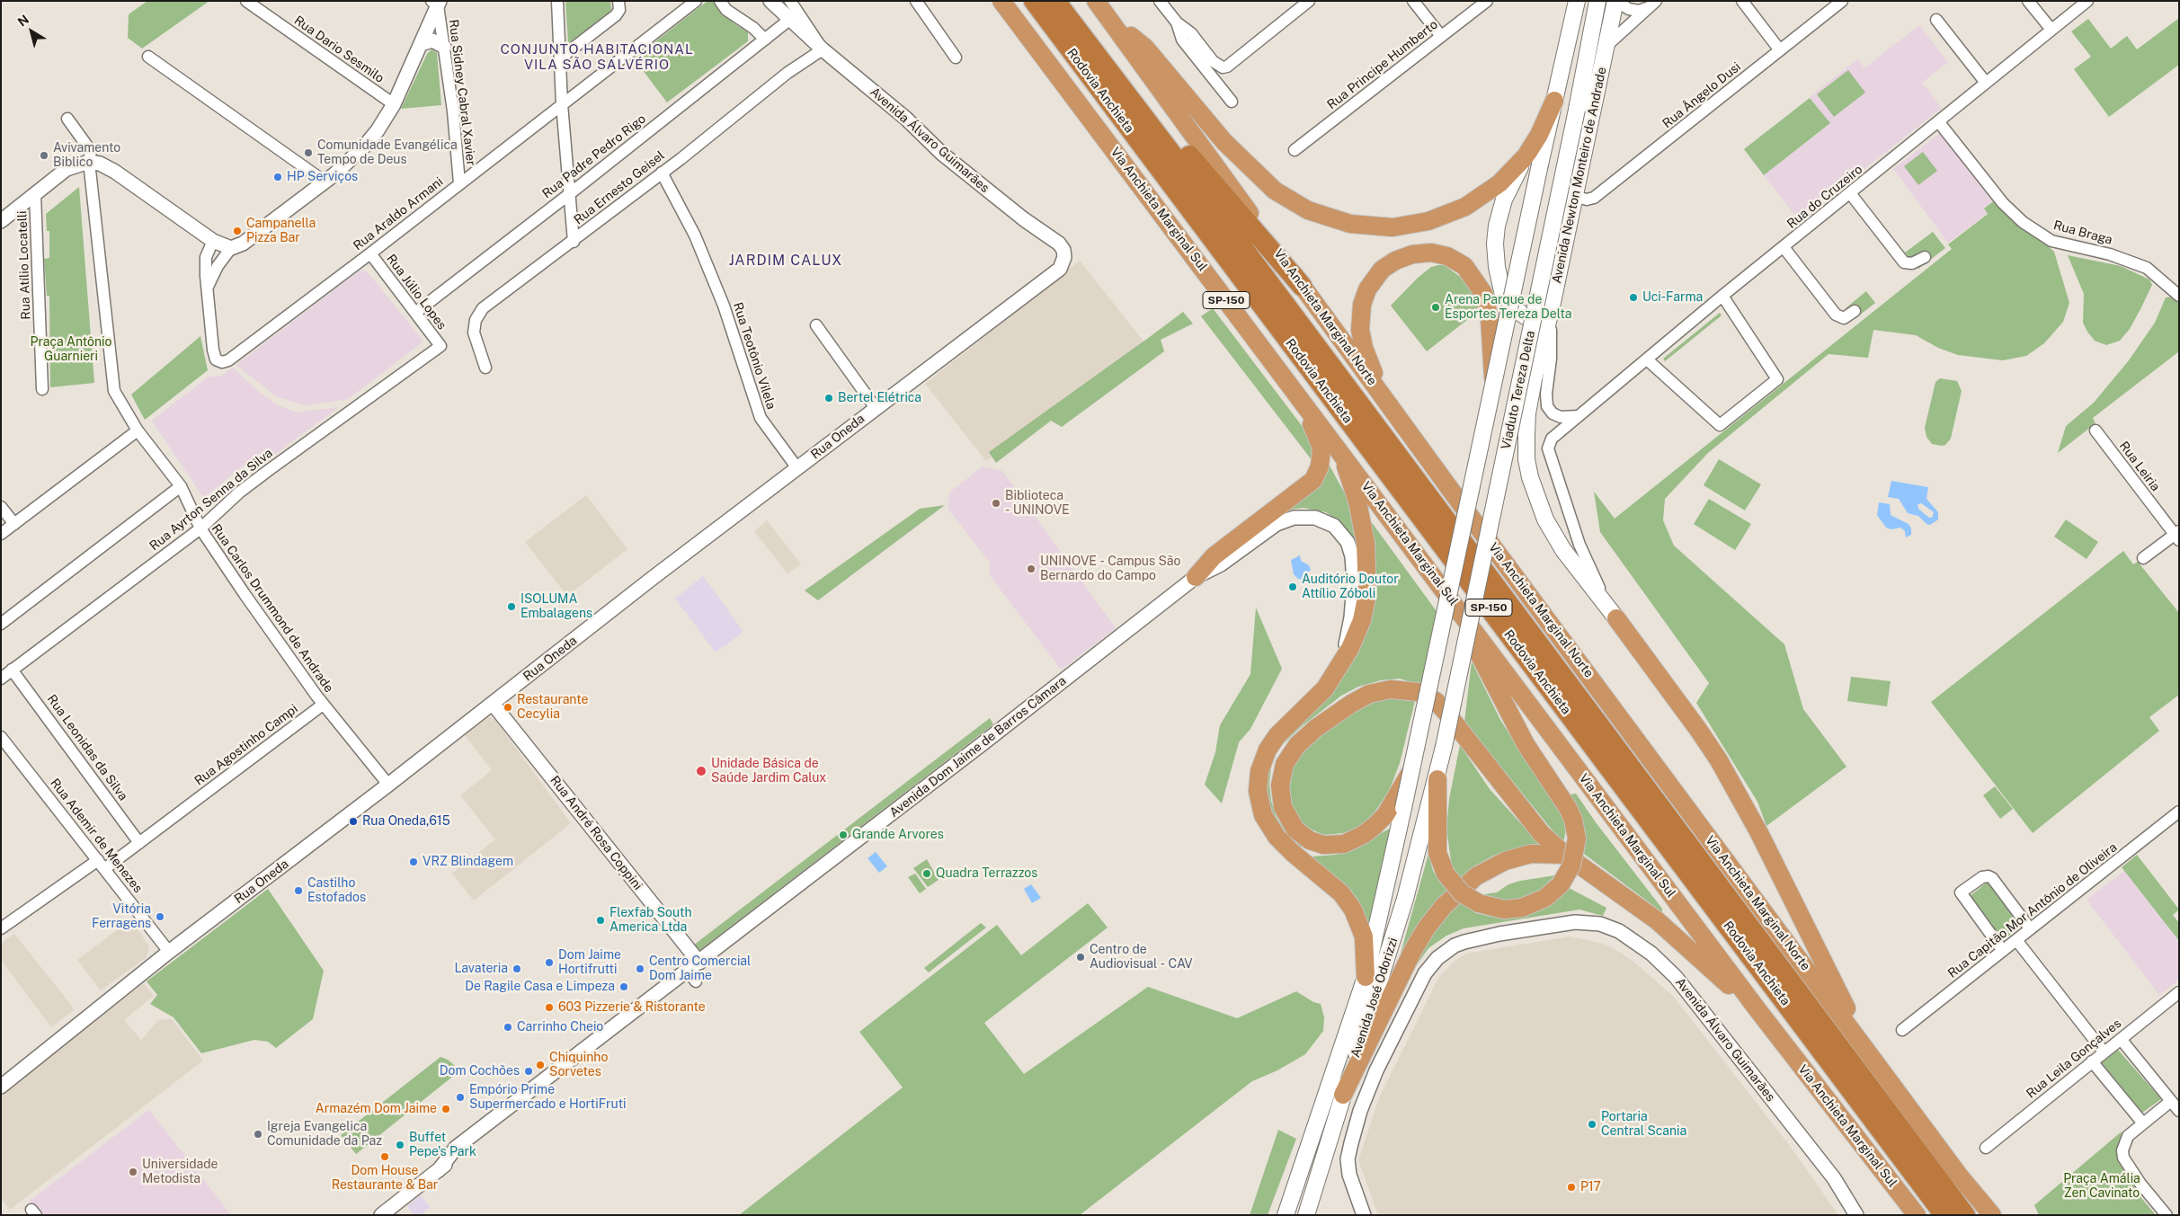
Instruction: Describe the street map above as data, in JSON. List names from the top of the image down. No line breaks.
{"streets":{"highway":["Rodovia Anchieta","Via Anchieta Marginal Sul","SP-150","Via Anchieta Marginal Norte"],"main road":["Avenida Newton Monteiro de Andrade","Viaduto Tereza Delta","Avenida José Odorizzi"],"street":["Rua Dario Sesmilo","Rua Principe Humberto","Rua Sidney Cabral Xavier","Rua Ângelo Dusi","Avenida Álvaro Guimarães","Rua Padre Pedro Rigo","Rua Ernesto Geisel","Rua do Cruzeiro","Rua Araldo Armani","Rua Braga","Rua Atílio Locatelli","Rua Júlio Lopes","Rua Teotônio Vilela","Rua Oneda","Rua Leiria","Rua Ayrton Senna da Silva","Rua Carlos Drummond de Andrade","Rua Agostinho Campi","Avenida Dom Jaime de Barros Câmara","Rua Leonidas da Silva","Rua André Rosa Coppini","Rua Ademir de Menezes","Rua Capitão Mor Antônio de Oliveira","Rua Leila Gonçalves"]},"crossings":[["Rua Sidney Cabral Xavier","Rua Araldo Armani"],["Rua Ângelo Dusi","Avenida Newton Monteiro de Andrade"],["Avenida Álvaro Guimarães","Rua Padre Pedro Rigo"],["Avenida Álvaro Guimarães","Rua Ernesto Geisel"],["Avenida Álvaro Guimarães","Rua Oneda"],["Rua Padre Pedro Rigo","Rua Júlio Lopes"],["Avenida Newton Monteiro de Andrade","Rua do Cruzeiro"],["Rua Ernesto Geisel","Rua Teotônio Vilela"],["Rua do Cruzeiro","Rua Braga"],["Rua Araldo Armani","Rua Júlio Lopes"],["Rua Júlio Lopes","Rua Ayrton Senna da Silva"],["Rua Teotônio Vilela","Rua Oneda"],["Viaduto Tereza Delta","Avenida José Odorizzi"],["Rua Oneda","Rua André Rosa Coppini"],["Rua Oneda","Rua Ademir de Menezes"],["Rua Ayrton Senna da Silva","Rua Carlos Drummond de Andrade"],["Rua Ayrton Senna da Silva","Rua Leonidas da Silva"],["Rua Carlos Drummond de Andrade","Rua Agostinho Campi"],["Rua Agostinho Campi","Rua Leonidas da Silva"],["Rua Agostinho Campi","Rua Ademir de Menezes"],["Avenida Dom Jaime de Barros Câmara","Rua André Rosa Coppini"]],"districts":["CONJUNTO HABITACIONAL VILA SÃO SALVÉRIO","JARDIM CALUX"],"parks":["Praça Antônio Guarnieri","Praça Amália Zen Cavinato"],"places":["Comunidade Evangélica Tempo de Deus","Avivamento Biblico","HP Serviços","Campanella Pizza Bar","Uci-Farma","Arena Parque de Esportes Tereza Delta","Bertel Elétrica","Biblioteca - UNINOVE","UNINOVE - Campus São Bernardo do Campo","Auditório Doutor Attílio Zóboli","ISOLUMA Embalagens","Restaurante Cecylia","Unidade Básica de Saúde Jardim Calux","Rua Oneda,615","Grande Arvores","VRZ Blindagem","Quadra Terrazzos","Castilho Estofados","Vitória Ferragens","Flexfab South America Ltda","Centro de Audiovisual - CAV","Dom Jaime Hortifrutti","Lavateria","Centro Comercial Dom Jaime","De Ragile Casa e Limpeza","603 Pizzerie & Ristorante","Carrinho Cheio","Chiquinho Sorvetes","Dom Cochões","Empório Prime Supermercado e HortiFruti","Armazém Dom Jaime","Portaria Central Scania","Igreja Evangelica Comunidade da Paz","Buffet Pepe's Park","Dom House Restaurante & Bar","Universidade Metodista","P17"],"north":"top left"}
